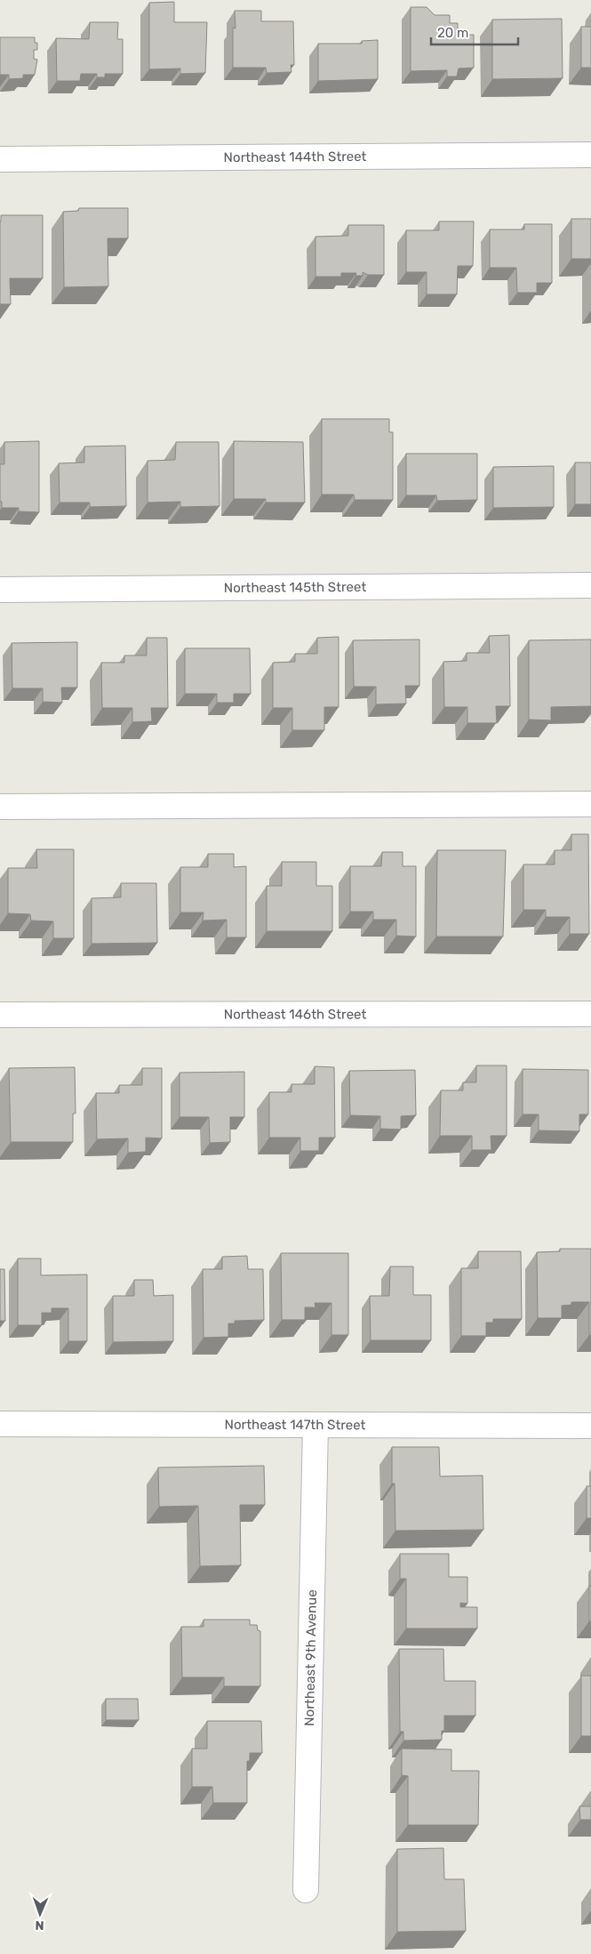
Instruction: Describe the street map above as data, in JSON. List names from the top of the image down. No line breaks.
{"streets":{"street":["Northeast 144th Street","Northeast 145th Street","Northeast 146th Street","Northeast 147th Street","Northeast 9th Avenue"]},"crossings":[["Northeast 147th Street","Northeast 9th Avenue"]],"scale_bar":"20 m","north":"bottom"}
